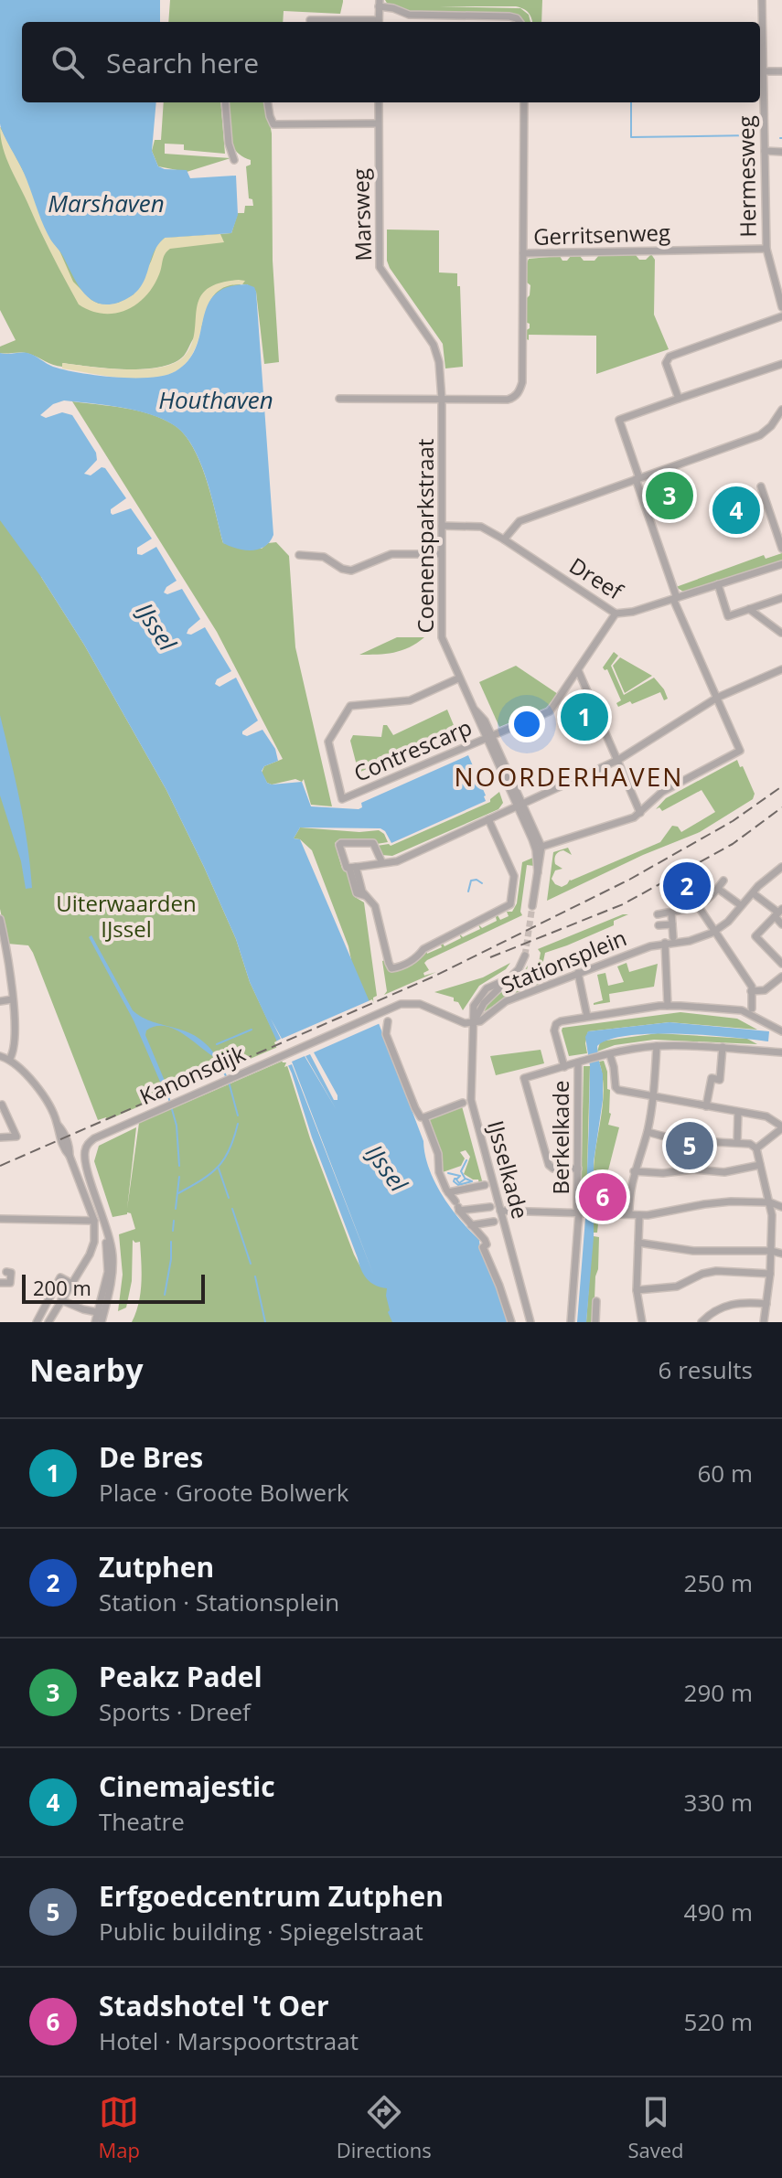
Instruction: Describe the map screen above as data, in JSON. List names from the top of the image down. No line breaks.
{"streets":{"street":["Hermesweg","Marsweg","Gerritsenweg","Coenensparkstraat","Dreef","Contrescarp","Stationsplein","Kanonsdijk","Berkelkade","IJsselkade"]},"crossings":[["Hermesweg","Gerritsenweg"],["Marsweg","Gerritsenweg"],["Marsweg","Coenensparkstraat"],["Gerritsenweg","Coenensparkstraat"],["Coenensparkstraat","Contrescarp"],["Dreef","Contrescarp"],["Stationsplein","Kanonsdijk"],["Stationsplein","IJsselkade"],["Kanonsdijk","IJsselkade"]],"districts":["NOORDERHAVEN"],"water":["Marshaven","Houthaven","IJssel"],"parks":["Uiterwaarden IJssel"],"scale_bar":"200 m","page":{"search":"Search here","pins":["3","4","1","2","5","6"],"scale":"200 m","heading":["Nearby","6 results"],"list":[{"mark":"1","name":"De Bres","note":"Place · Groote Bolwerk","value":"60 m"},{"mark":"2","name":"Zutphen","note":"Station · Stationsplein","value":"250 m"},{"mark":"3","name":"Peakz Padel","note":"Sports · Dreef","value":"290 m"},{"mark":"4","name":"Cinemajestic","note":"Theatre","value":"330 m"},{"mark":"5","name":"Erfgoedcentrum Zutphen","note":"Public building · Spiegelstraat","value":"490 m"},{"mark":"6","name":"Stadshotel 't Oer","note":"Hotel · Marspoortstraat","value":"520 m"}],"nav":["Map","Directions","Saved"]}}
